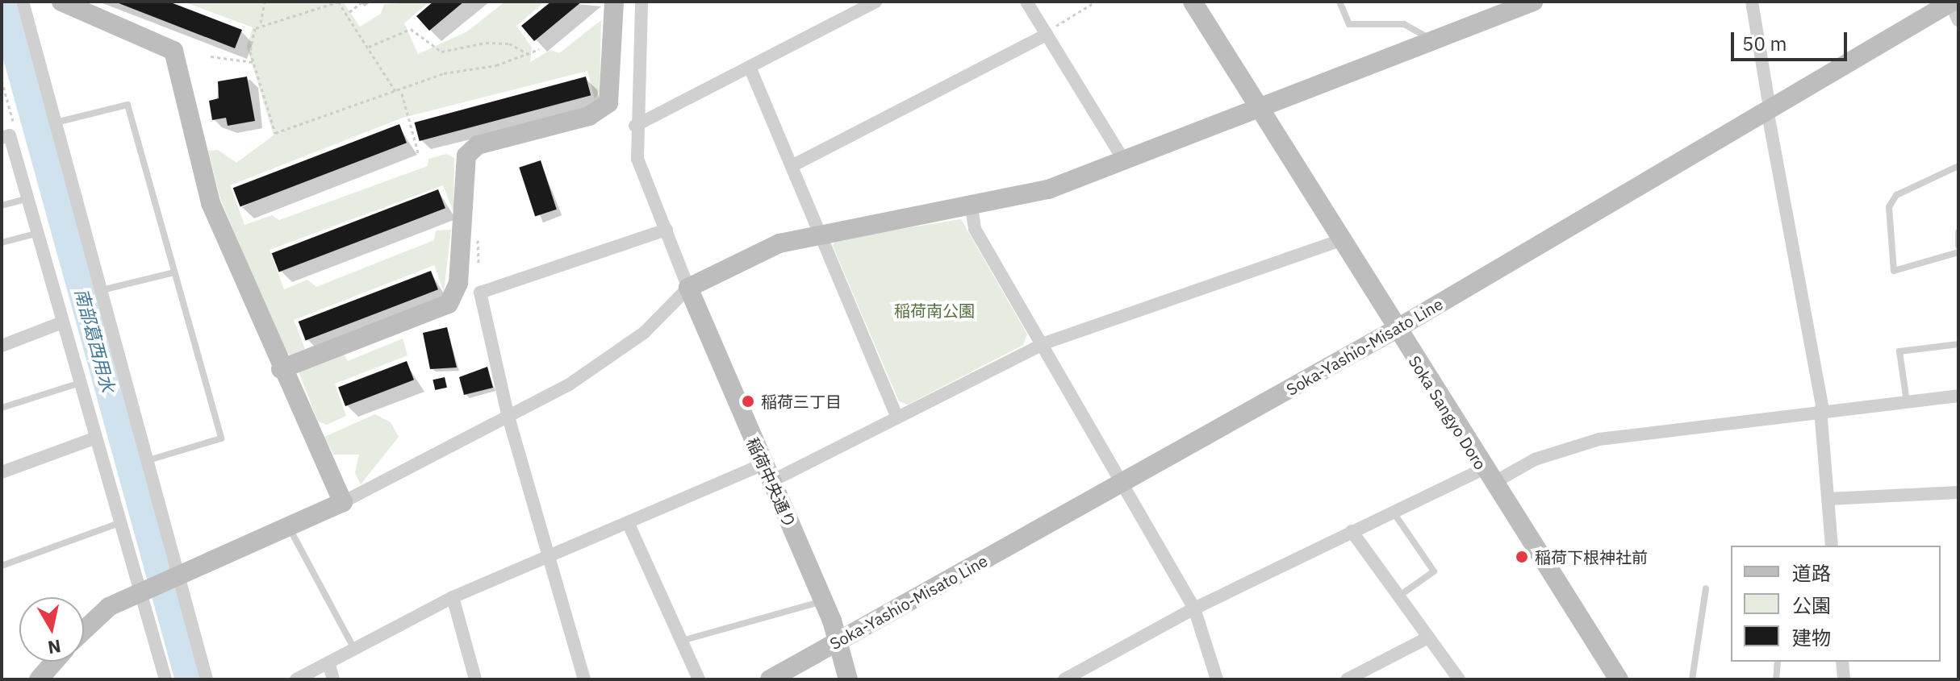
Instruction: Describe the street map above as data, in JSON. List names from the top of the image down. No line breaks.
{"streets":{"street":["Soka-Yashio-Misato Line","Soka Sangyo Doro","稲荷中央通り"]},"crossings":[["Soka-Yashio-Misato Line","Soka Sangyo Doro"],["Soka-Yashio-Misato Line","稲荷中央通り"]],"water":["南部葛西用水"],"parks":["稲荷南公園"],"places":["稲荷三丁目","稲荷下根神社前"],"legend":["道路","公園","建物"],"scale_bar":"50 m","north":"bottom"}
